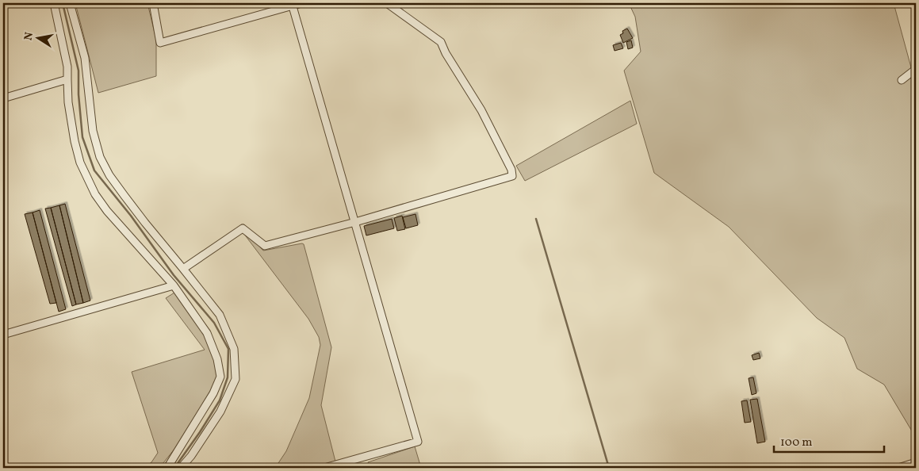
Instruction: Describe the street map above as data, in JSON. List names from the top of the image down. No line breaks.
{"scale_bar":"100 m","north":"left"}
